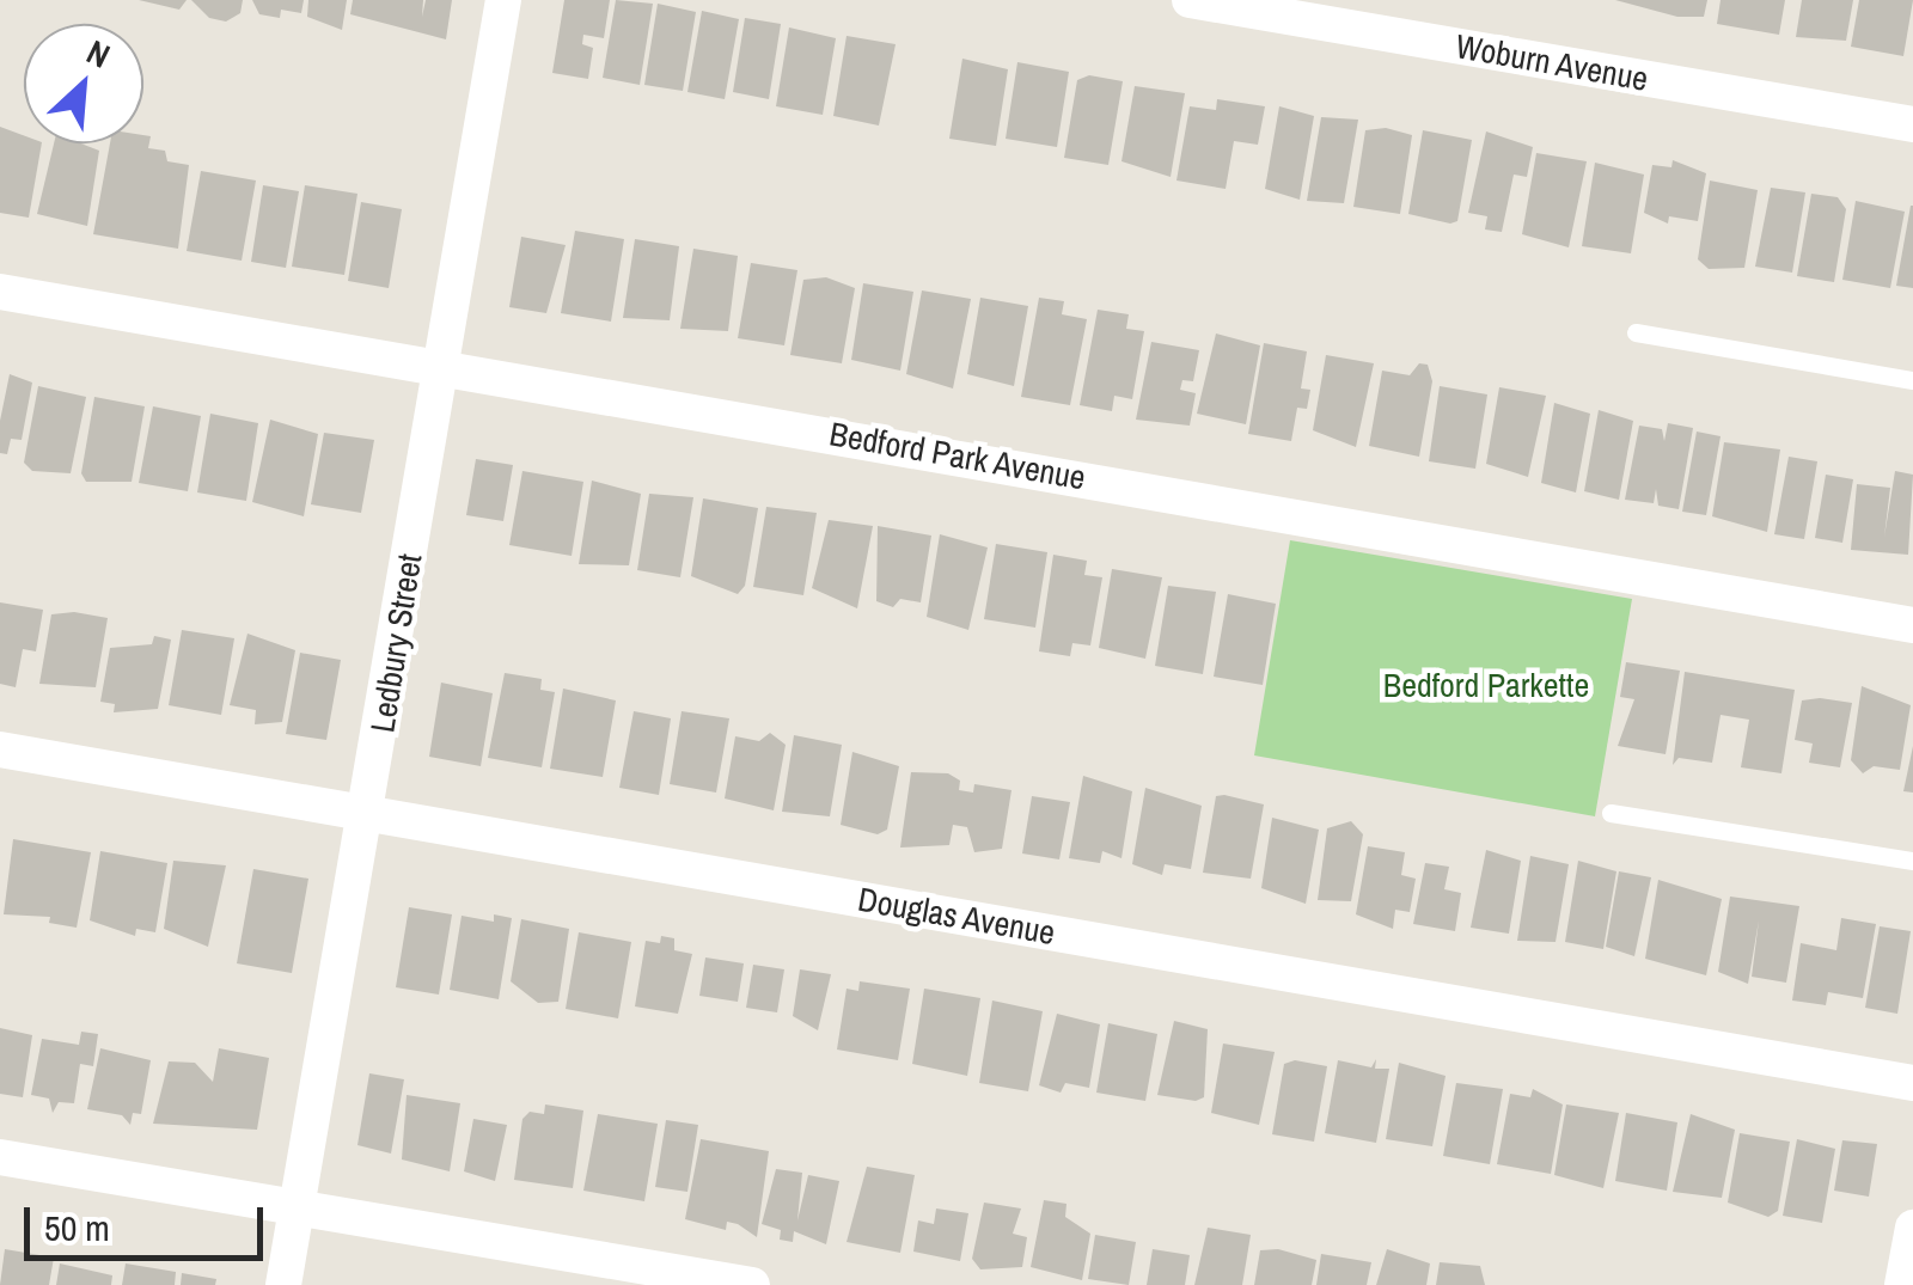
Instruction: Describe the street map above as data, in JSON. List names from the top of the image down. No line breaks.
{"streets":{"street":["Woburn Avenue","Bedford Park Avenue","Ledbury Street","Douglas Avenue"]},"crossings":[["Bedford Park Avenue","Ledbury Street"],["Ledbury Street","Douglas Avenue"]],"parks":["Bedford Parkette"],"scale_bar":"50 m","north":"top right"}
